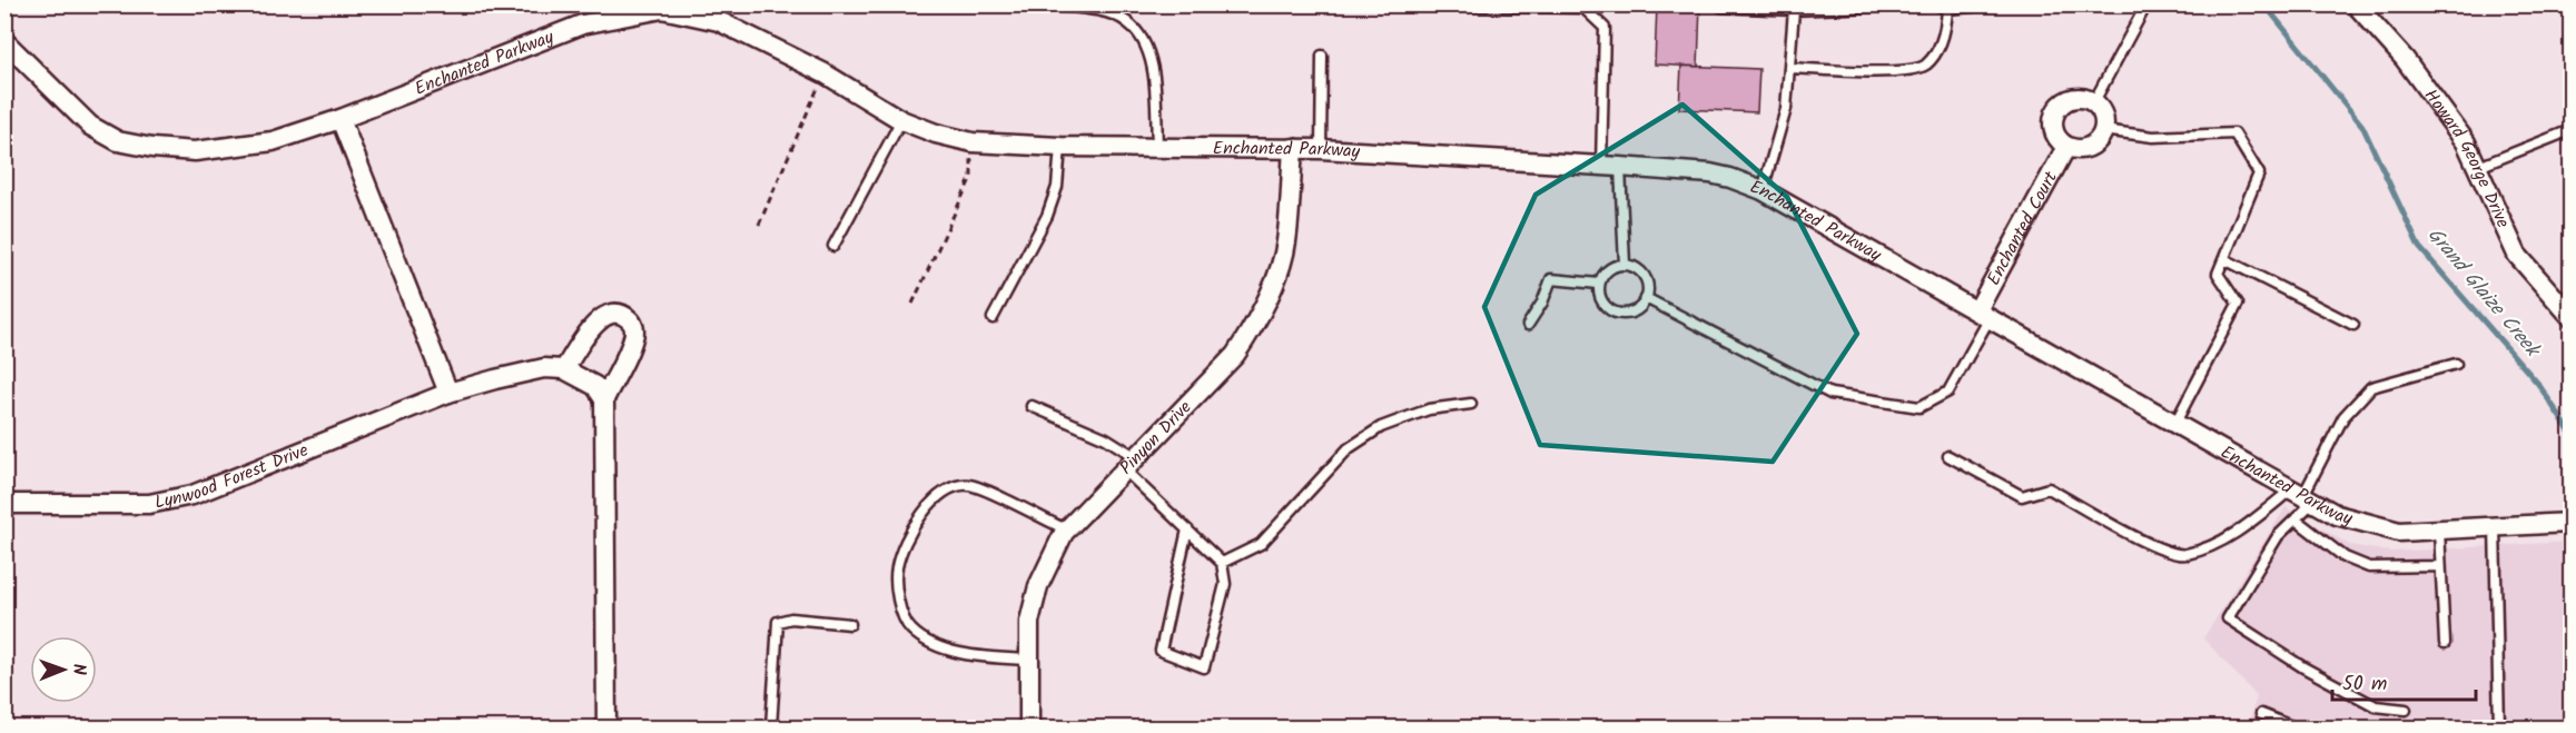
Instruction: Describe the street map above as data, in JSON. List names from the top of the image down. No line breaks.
{"streets":{"street":["Enchanted Parkway","Howard George Drive","Enchanted Court","Pinyon Drive","Lynwood Forest Drive"]},"crossings":[["Enchanted Parkway","Enchanted Court"],["Enchanted Parkway","Pinyon Drive"]],"water":["Grand Glaize Creek"],"scale_bar":"50 m","north":"right"}
